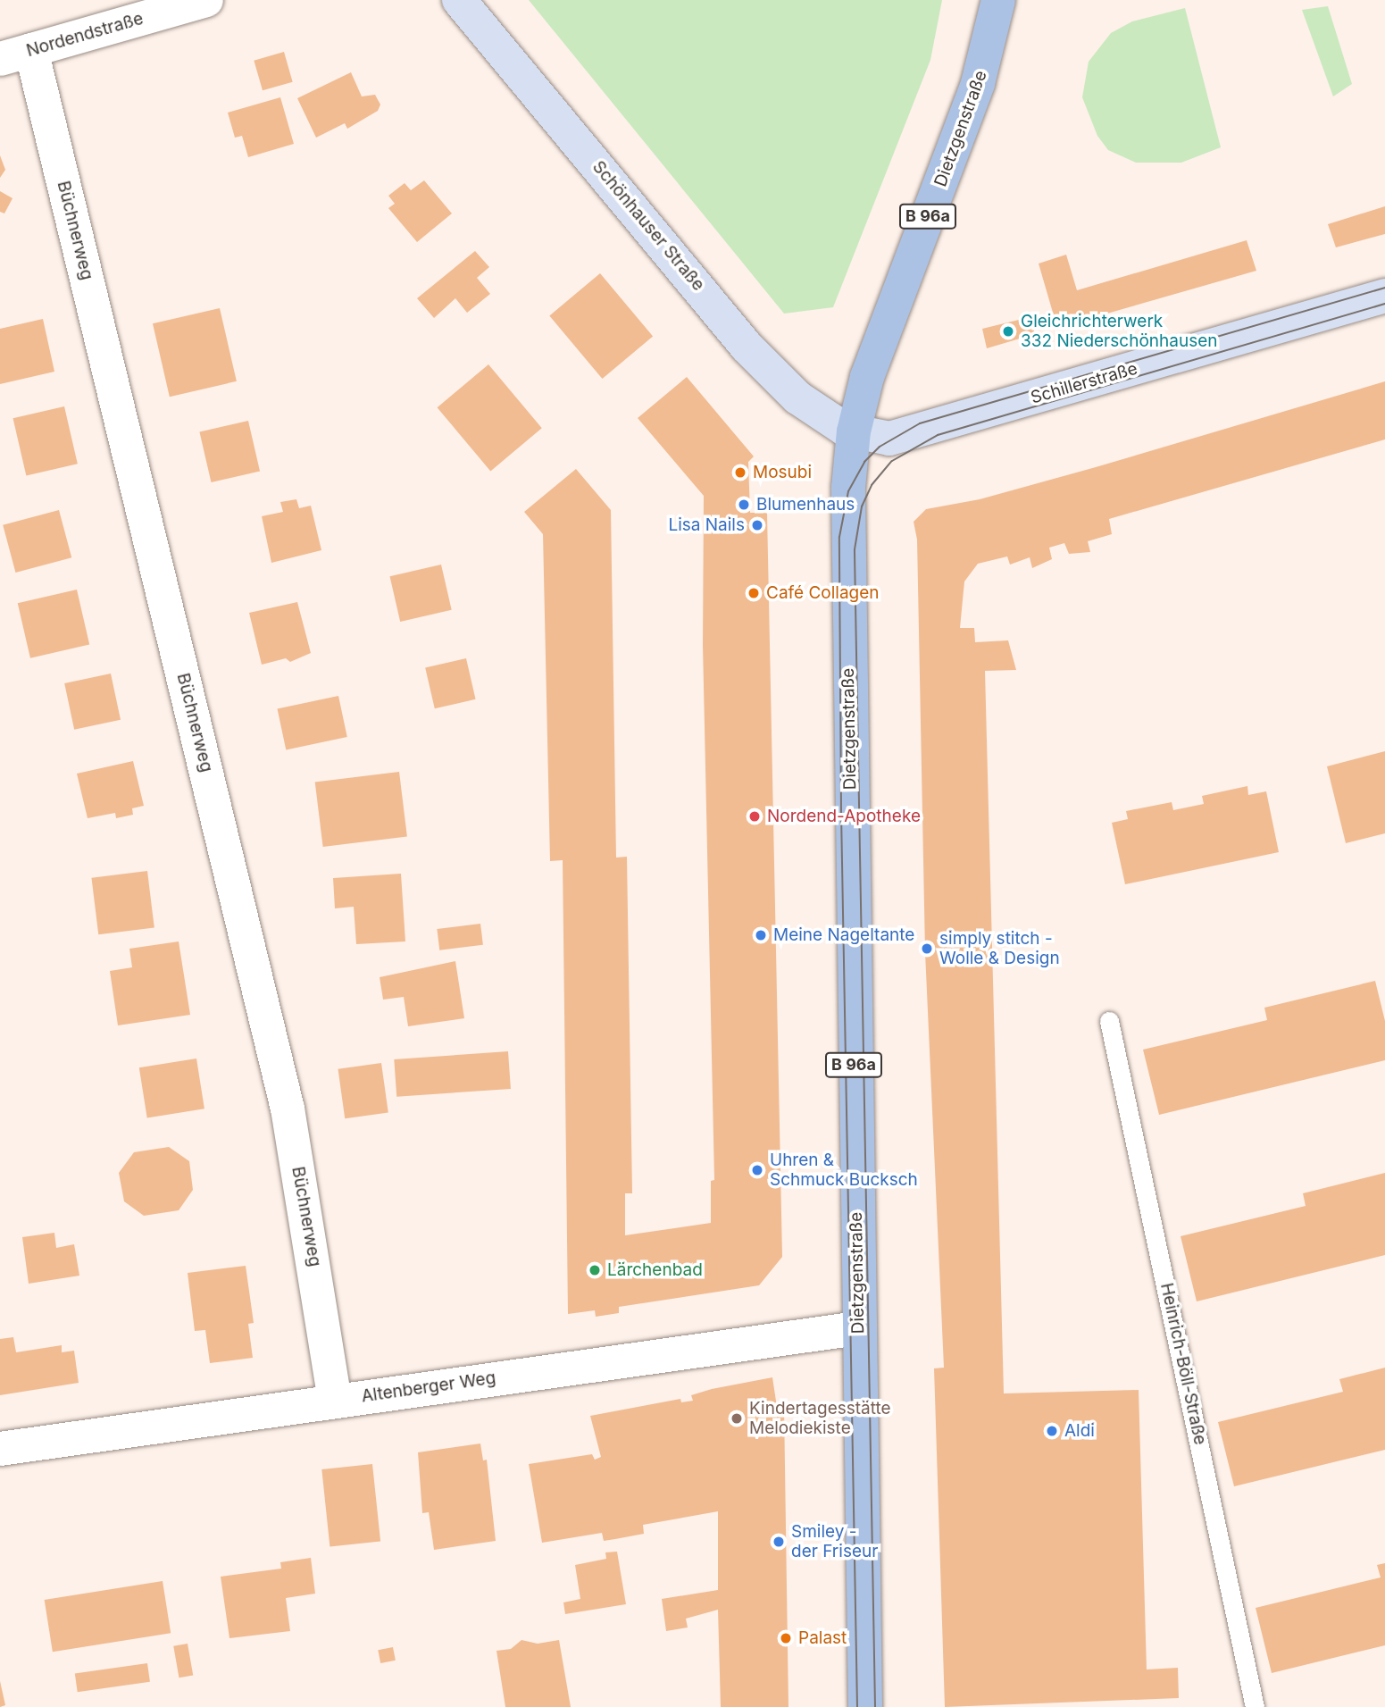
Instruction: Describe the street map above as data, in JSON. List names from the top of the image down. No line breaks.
{"streets":{"main road":["Dietzgenstraße","B 96a"],"street":["Nordendstraße","Schönhauser Straße","Büchnerweg","Schillerstraße","Altenberger Weg"],"lane":["Heinrich-Böll-Straße"]},"crossings":[["Nordendstraße","Büchnerweg"],["Dietzgenstraße","Schönhauser Straße"],["Dietzgenstraße","Schillerstraße"],["Dietzgenstraße","Altenberger Weg"],["Schönhauser Straße","Schillerstraße"],["Büchnerweg","Altenberger Weg"]],"places":["Gleichrichterwerk 332 Niederschönhausen","Mosubi","Blumenhaus","Lisa Nails","Café Collagen","Nordend-Apotheke","Meine Nageltante","simply stitch - Wolle & Design","Uhren & Schmuck Bucksch","Lärchenbad","Kindertagesstätte Melodiekiste","Aldi","Smiley - der Friseur","Palast"]}
